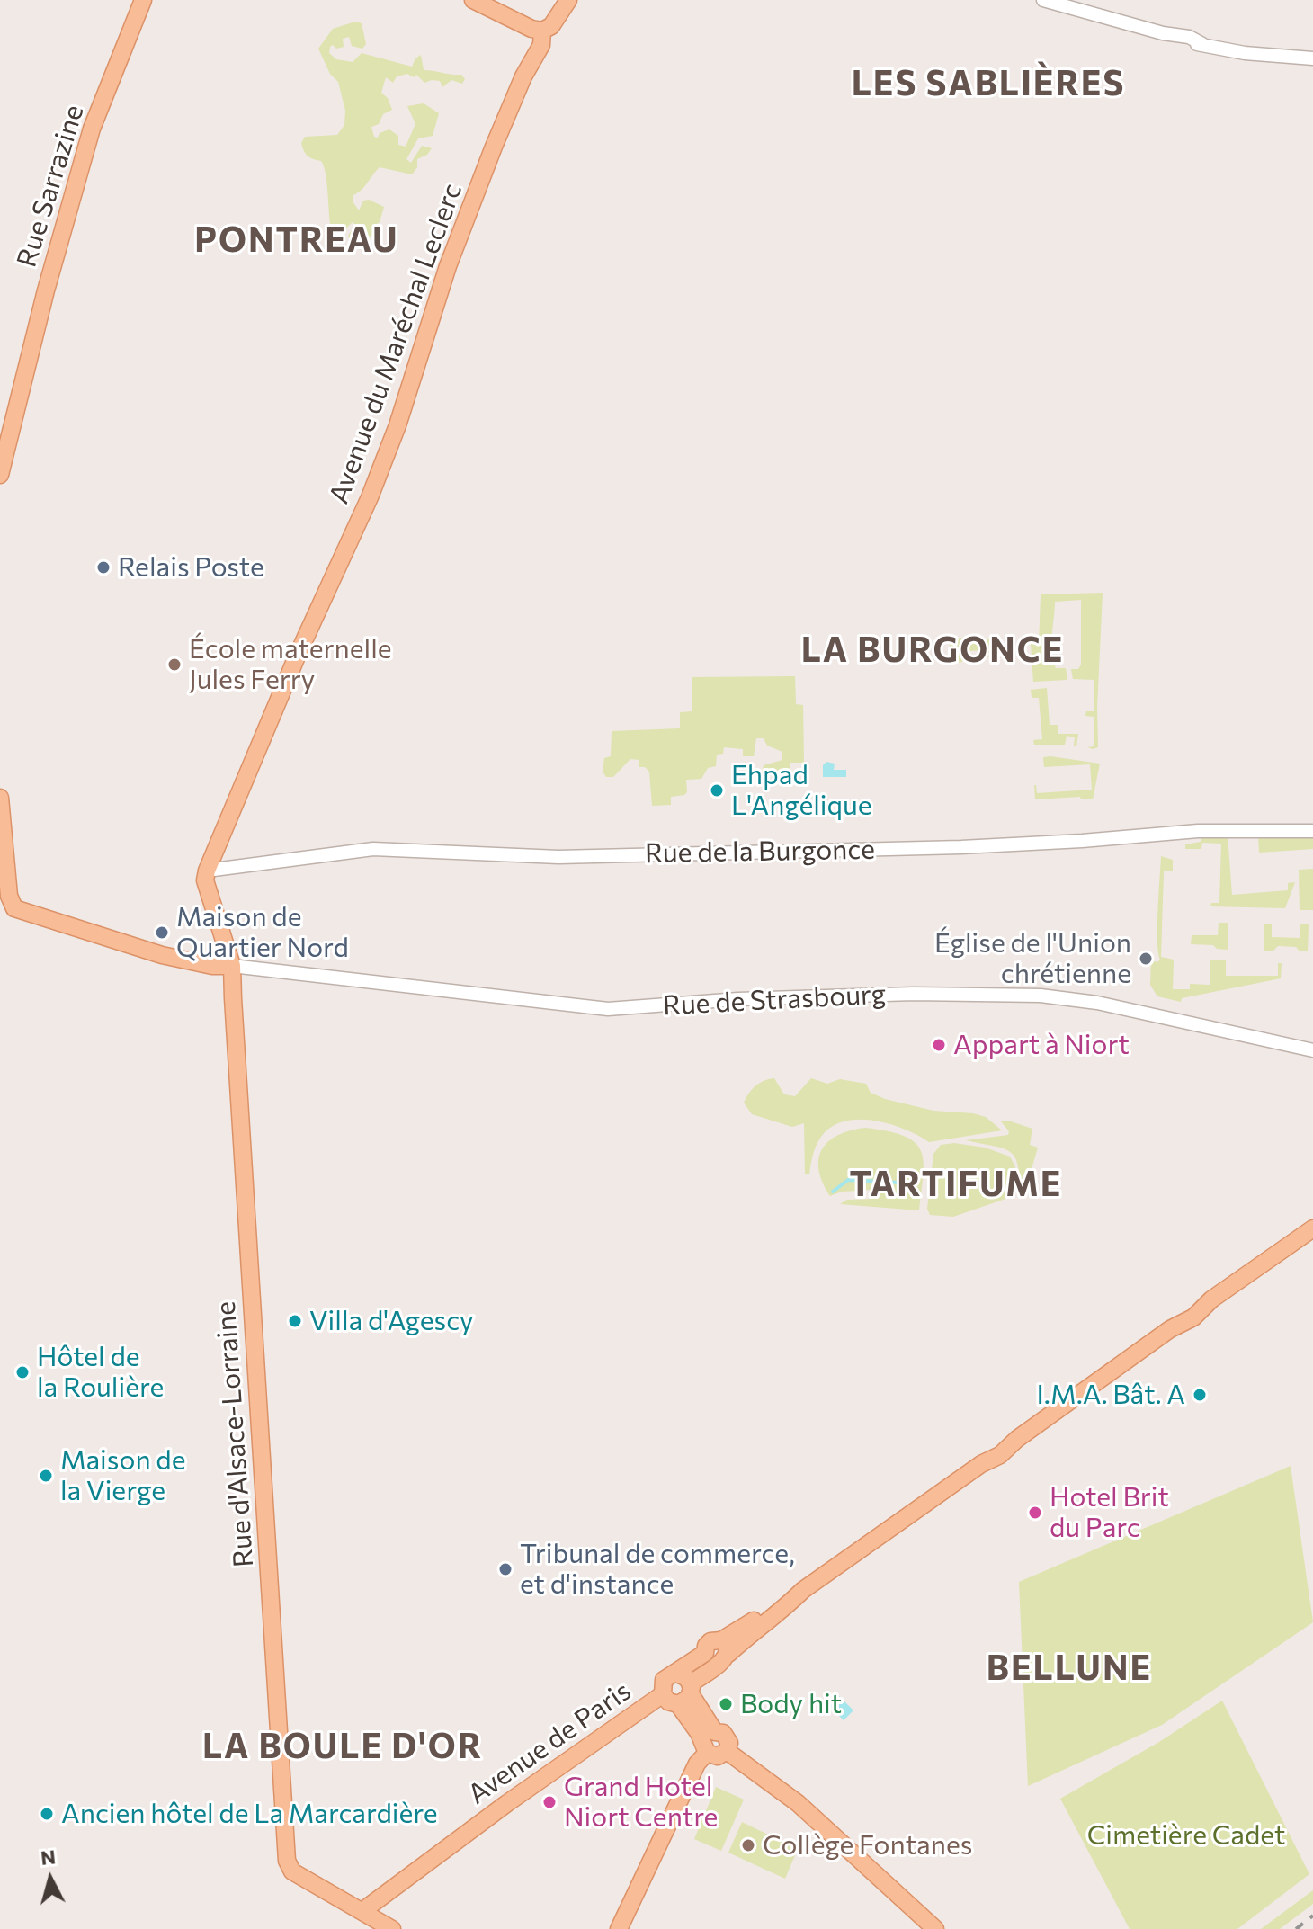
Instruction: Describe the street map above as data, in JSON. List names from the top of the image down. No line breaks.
{"streets":{"main road":["Rue Sarrazine","Avenue du Maréchal Leclerc","Rue d'Alsace-Lorraine","Avenue de Paris"],"street":["Rue de la Burgonce","Rue de Strasbourg"]},"crossings":[["Avenue du Maréchal Leclerc","Rue de la Burgonce"],["Avenue du Maréchal Leclerc","Rue d'Alsace-Lorraine"],["Rue de la Burgonce","Rue d'Alsace-Lorraine"],["Rue de Strasbourg","Rue d'Alsace-Lorraine"],["Rue d'Alsace-Lorraine","Avenue de Paris"]],"districts":["LES SABLIÈRES","PONTREAU","LA BURGONCE","TARTIFUME","BELLUNE","LA BOULE D'OR"],"parks":["Cimetière Cadet"],"places":["Relais Poste","École maternelle Jules Ferry","Ehpad L'Angélique","Maison de Quartier Nord","Église de l'Union chrétienne","Appart à Niort","Villa d'Agescy","Hôtel de la Roulière","I.M.A. Bât. A","Maison de la Vierge","Hotel Brit du Parc","Tribunal de commerce, et d'instance","Body hit","Grand Hotel Niort Centre","Ancien hôtel de La Marcardière","Collège Fontanes"],"north":"top"}
